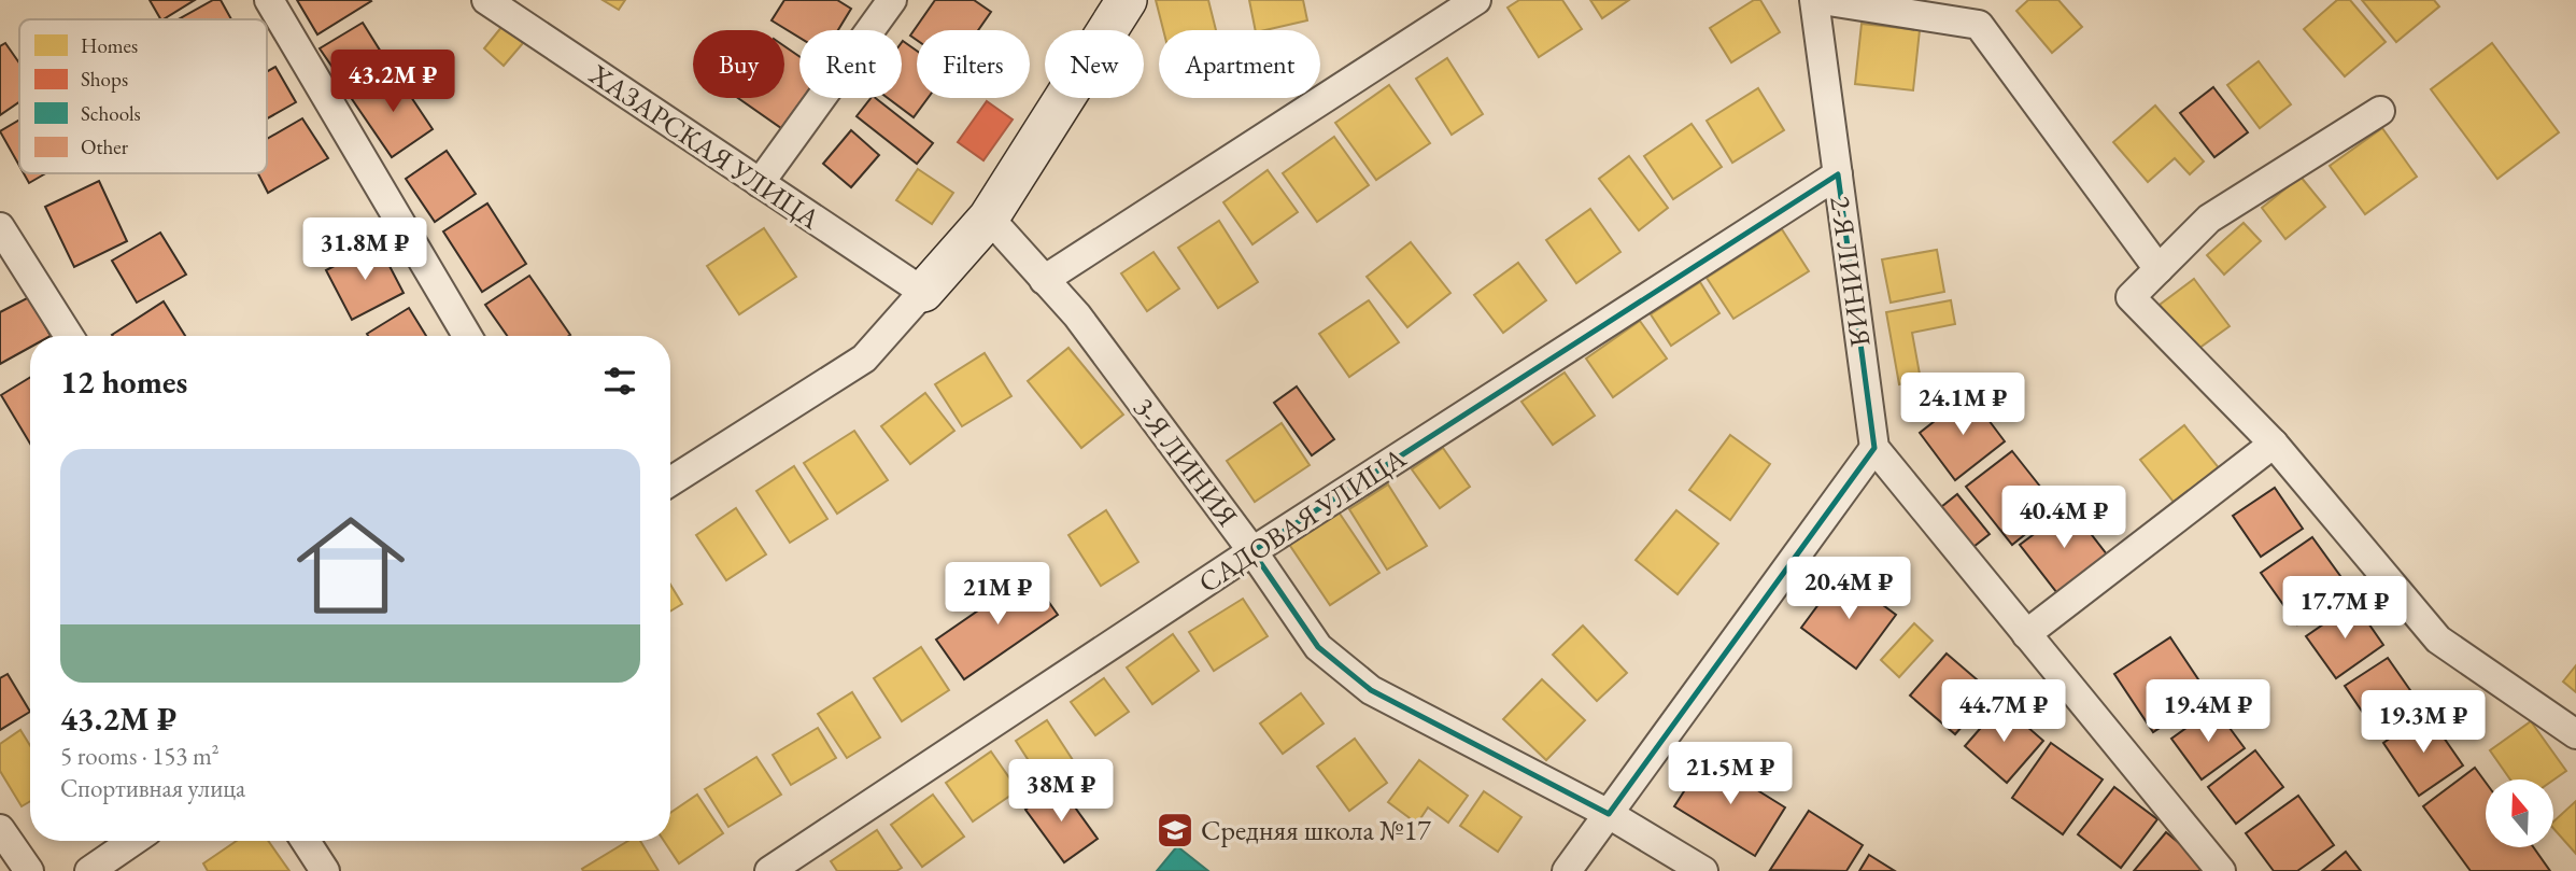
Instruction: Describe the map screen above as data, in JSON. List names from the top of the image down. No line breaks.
{"streets":{"street":["ХАЗАРСКАЯ УЛИЦА","2-Я ЛИНИЯ","3-Я ЛИНИЯ","САДОВАЯ УЛИЦА"]},"crossings":[["2-Я ЛИНИЯ","САДОВАЯ УЛИЦА"],["3-Я ЛИНИЯ","САДОВАЯ УЛИЦА"]],"places":{"school or university":["Средняя школа №17"]},"legend":["Homes","Shops","Schools","Other"],"north":"top","page":{"chip":["Buy","Rent","Filters","New","Apartment"],"price":["43.2M ₽","31.8M ₽","24.1M ₽","40.4M ₽","20.4M ₽","21M ₽","17.7M ₽","44.7M ₽","19.4M ₽","19.3M ₽","21.5M ₽","38M ₽"],"heading":"12 homes","list":[{"name":"43.2M ₽","note":"5 rooms · 153 m² · Спортивная улица"}]}}
